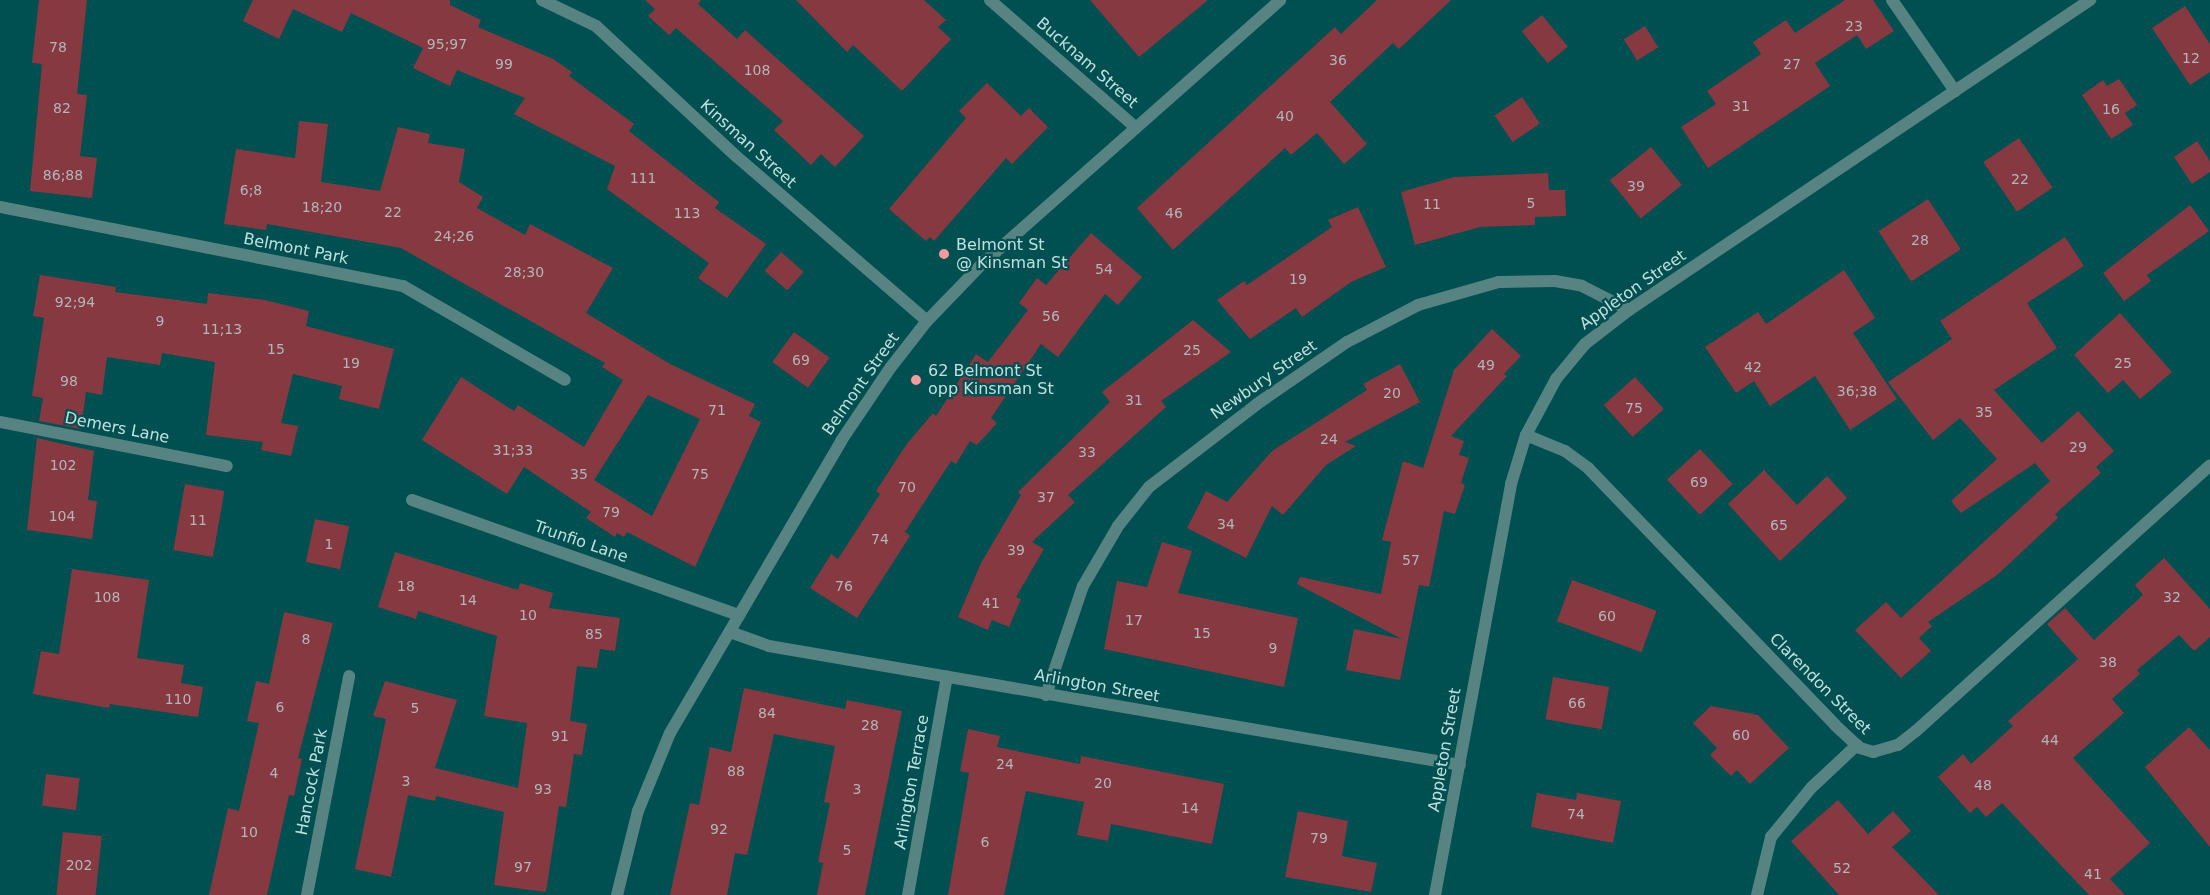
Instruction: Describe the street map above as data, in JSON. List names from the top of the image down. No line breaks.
{"streets":{"street":["Bucknam Street","Kinsman Street","Belmont Park","Appleton Street","Newbury Street","Belmont Street","Demers Lane","Trunfio Lane","Clarendon Street","Arlington Street","Hancock Park","Arlington Terrace"]},"crossings":[["Bucknam Street","Belmont Street"],["Kinsman Street","Belmont Street"],["Appleton Street","Newbury Street"],["Appleton Street","Clarendon Street"],["Appleton Street","Arlington Street"],["Newbury Street","Arlington Street"],["Belmont Street","Trunfio Lane"],["Belmont Street","Arlington Street"],["Arlington Street","Arlington Terrace"]],"places":["Belmont St @ Kinsman St","62 Belmont St opp Kinsman St"],"house_numbers":["23","95;97","78","12","36","99","27","108","31","82","16","40","86;88","111","22","39","6;8","5","11","18;20","22","113","46","24;26","28","54","28;30","19","92;94","56","9","11;13","15","25","69","19","25","49","42","98","36;38","20","31","75","71","35","24","29","31;33","33","102","35","75","69","70","37","79","104","11","34","65","74","1","39","57","18","76","108","32","14","41","10","60","17","15","85","8","9","38","110","66","6","5","84","28","60","91","44","24","88","4","3","20","48","93","3","14","74","92","10","79","6","5","202","97","52","41"]}
